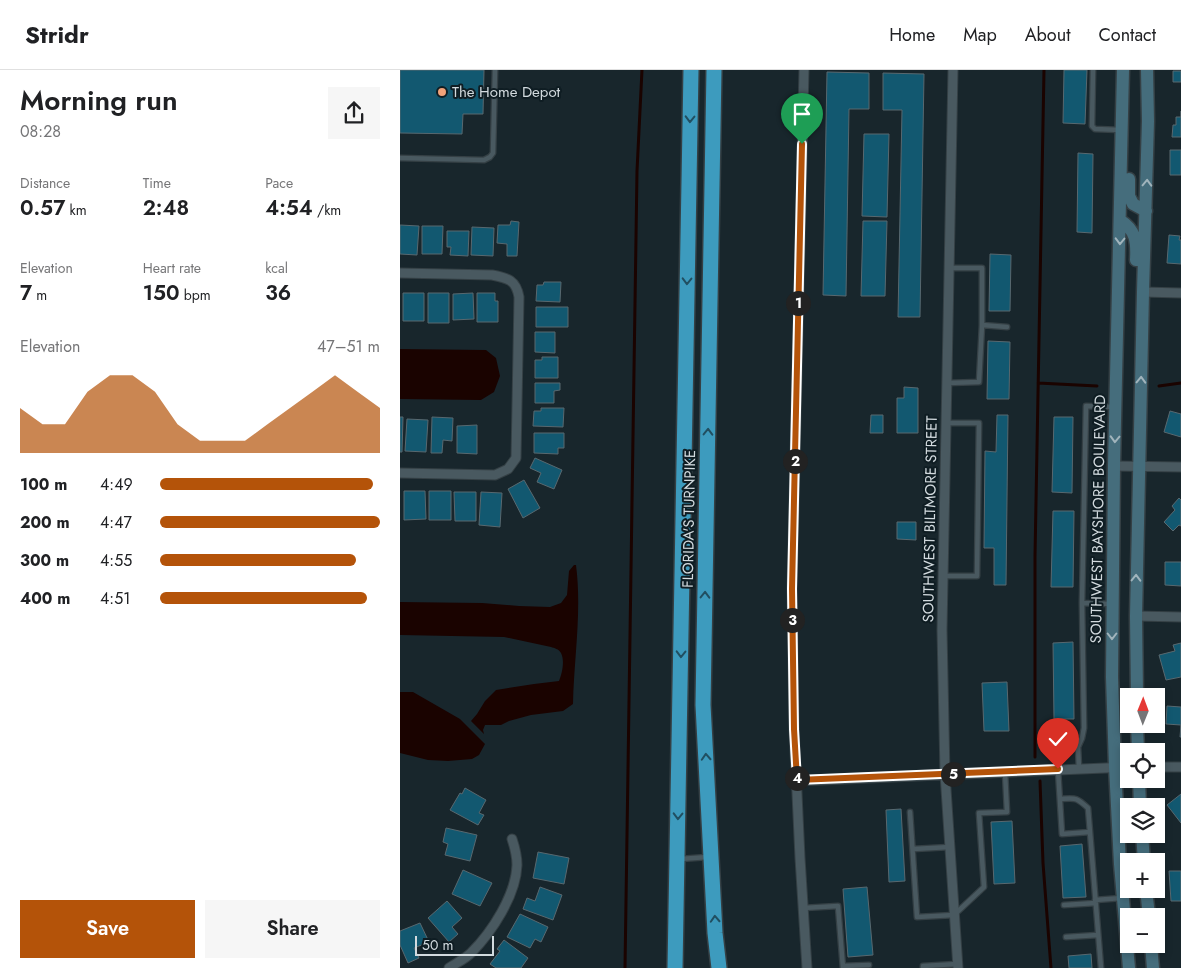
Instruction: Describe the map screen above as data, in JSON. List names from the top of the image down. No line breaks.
{"streets":{"highway":["FLORIDA'S TURNPIKE"],"main road":["SOUTHWEST BAYSHORE BOULEVARD"],"street":["SOUTHWEST BILTMORE STREET"]},"places":["The Home Depot"],"scale_bar":"50 m","north":"top","page":{"header":"Stridr","nav":["Home","Map","About","Contact"],"heading":["Morning run","08:28"],"stats":[["Distance","0.57 km"],["Time","2:48"],["Pace","4:54 /km"],["Elevation","7 m"],["Heart rate","150 bpm"],["kcal","36"]],"pins":["1","2","3","5","4"],"chart":["Elevation","47–51 m"],"list":[{"name":"100 m","note":"4:49"},{"name":"200 m","note":"4:47"},{"name":"300 m","note":"4:55"},{"name":"400 m","note":"4:51"}],"map_buttons":["+","−"],"buttons":["Save","Share"],"scale":"50 m"}}
